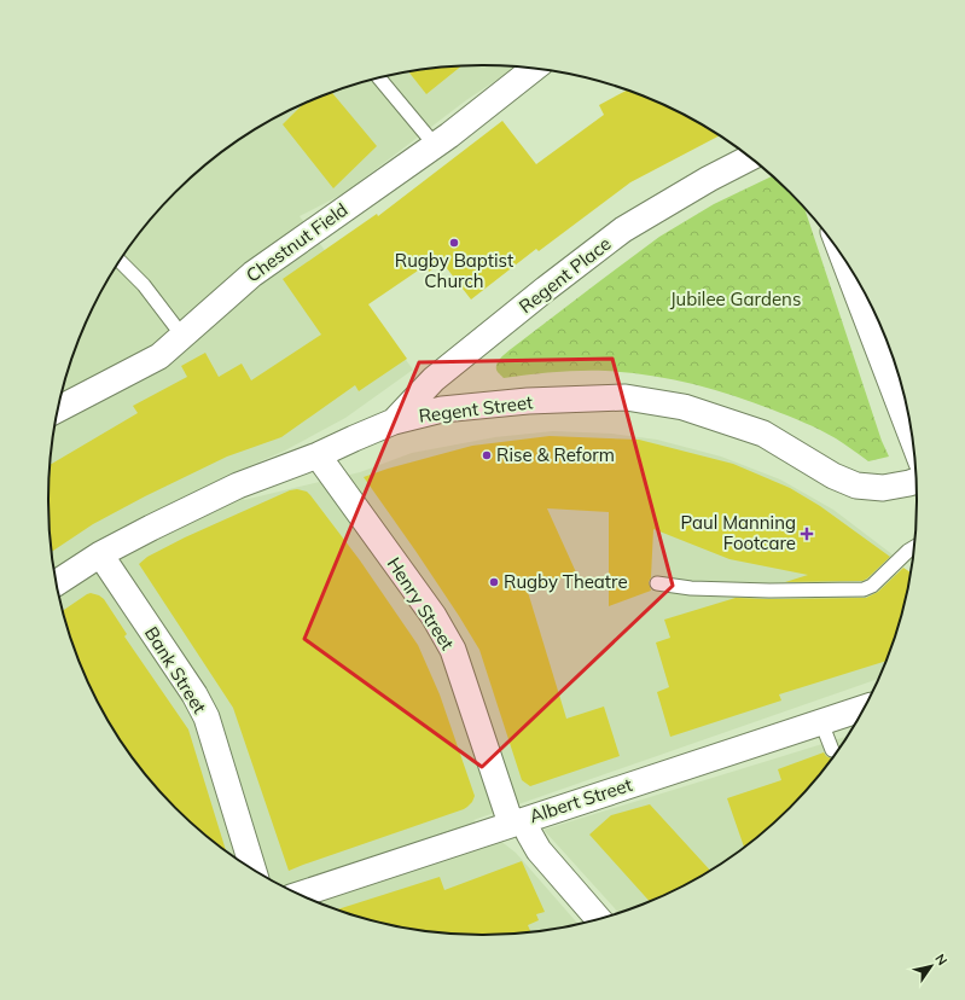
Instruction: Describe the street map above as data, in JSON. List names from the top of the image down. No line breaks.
{"streets":{"street":["Chestnut Field","Regent Place","Regent Street","Henry Street","Bank Street","Albert Street"]},"crossings":[["Regent Place","Regent Street"],["Regent Street","Henry Street"],["Regent Street","Bank Street"],["Henry Street","Albert Street"]],"parks":["Jubilee Gardens"],"places":{"other":["Rugby Baptist Church","Rise & Reform","Rugby Theatre"],"health":["Paul Manning Footcare"]},"north":"top right"}
